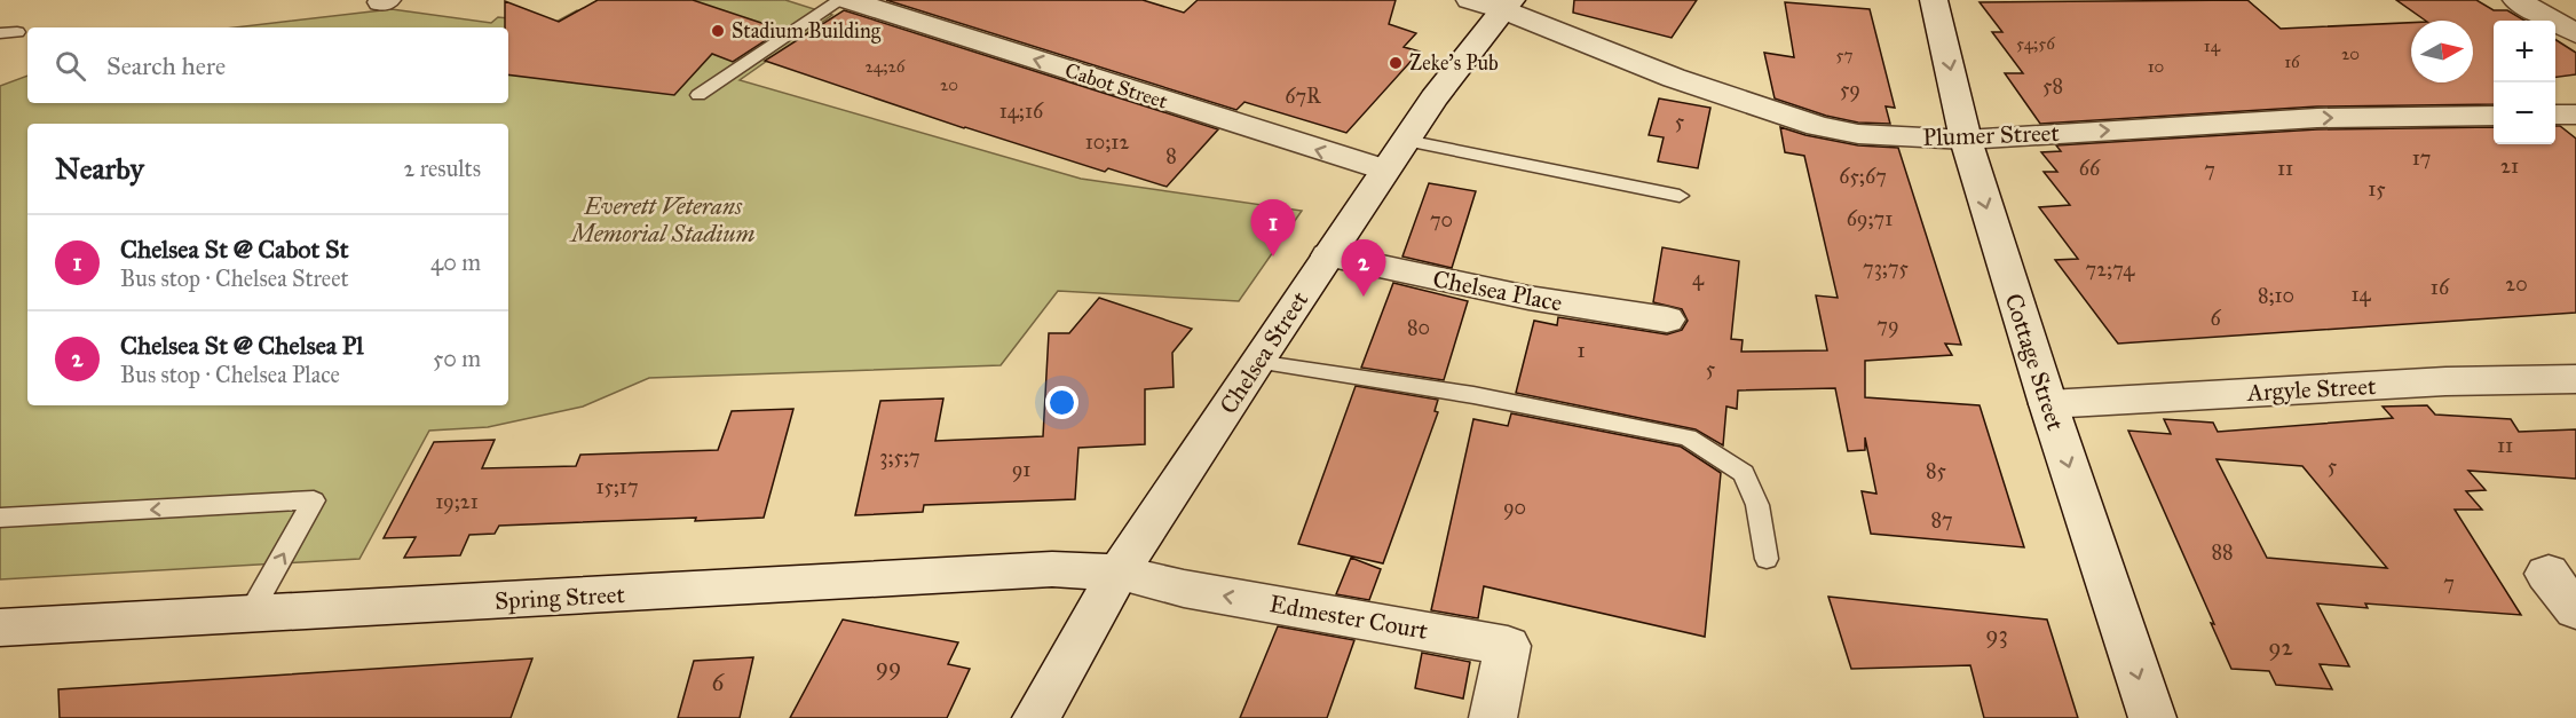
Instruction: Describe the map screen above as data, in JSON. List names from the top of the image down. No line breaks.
{"streets":{"street":["Cabot Street","Plumer Street","Chelsea Place","Chelsea Street","Cottage Street","Argyle Street","Spring Street","Edmester Court"]},"crossings":[["Cabot Street","Chelsea Street"],["Plumer Street","Chelsea Street"],["Plumer Street","Cottage Street"],["Chelsea Place","Chelsea Street"],["Chelsea Street","Spring Street"],["Chelsea Street","Edmester Court"],["Cottage Street","Argyle Street"],["Spring Street","Edmester Court"]],"one_way":["Cabot Street","Plumer Street","Cottage Street","Edmester Court"],"parks":["Everett Veterans Memorial Stadium"],"places":["Stadium Building","Zeke's Pub"],"house_numbers":["54;56","14","20","57","16","24;26","10","20","58","59","67R","14;16","5","10;12","8","17","21","66","11","7","65;67","15","69;71","70","73;75","72;74","4","20","16","14","8;10","6","79","80","1","5","11","3;5;7","5","91","85","15;17","19;21","90","87","88","7","93","92","99","6"],"north":"right","page":{"map_buttons":["+","−"],"search":"Search here","heading":["Nearby","2 results"],"pins":["1","2"],"list":[{"mark":"1","name":"Chelsea St @ Cabot St","note":"Bus stop · Chelsea Street","value":"40 m"},{"mark":"2","name":"Chelsea St @ Chelsea Pl","note":"Bus stop · Chelsea Place","value":"50 m"}]}}
